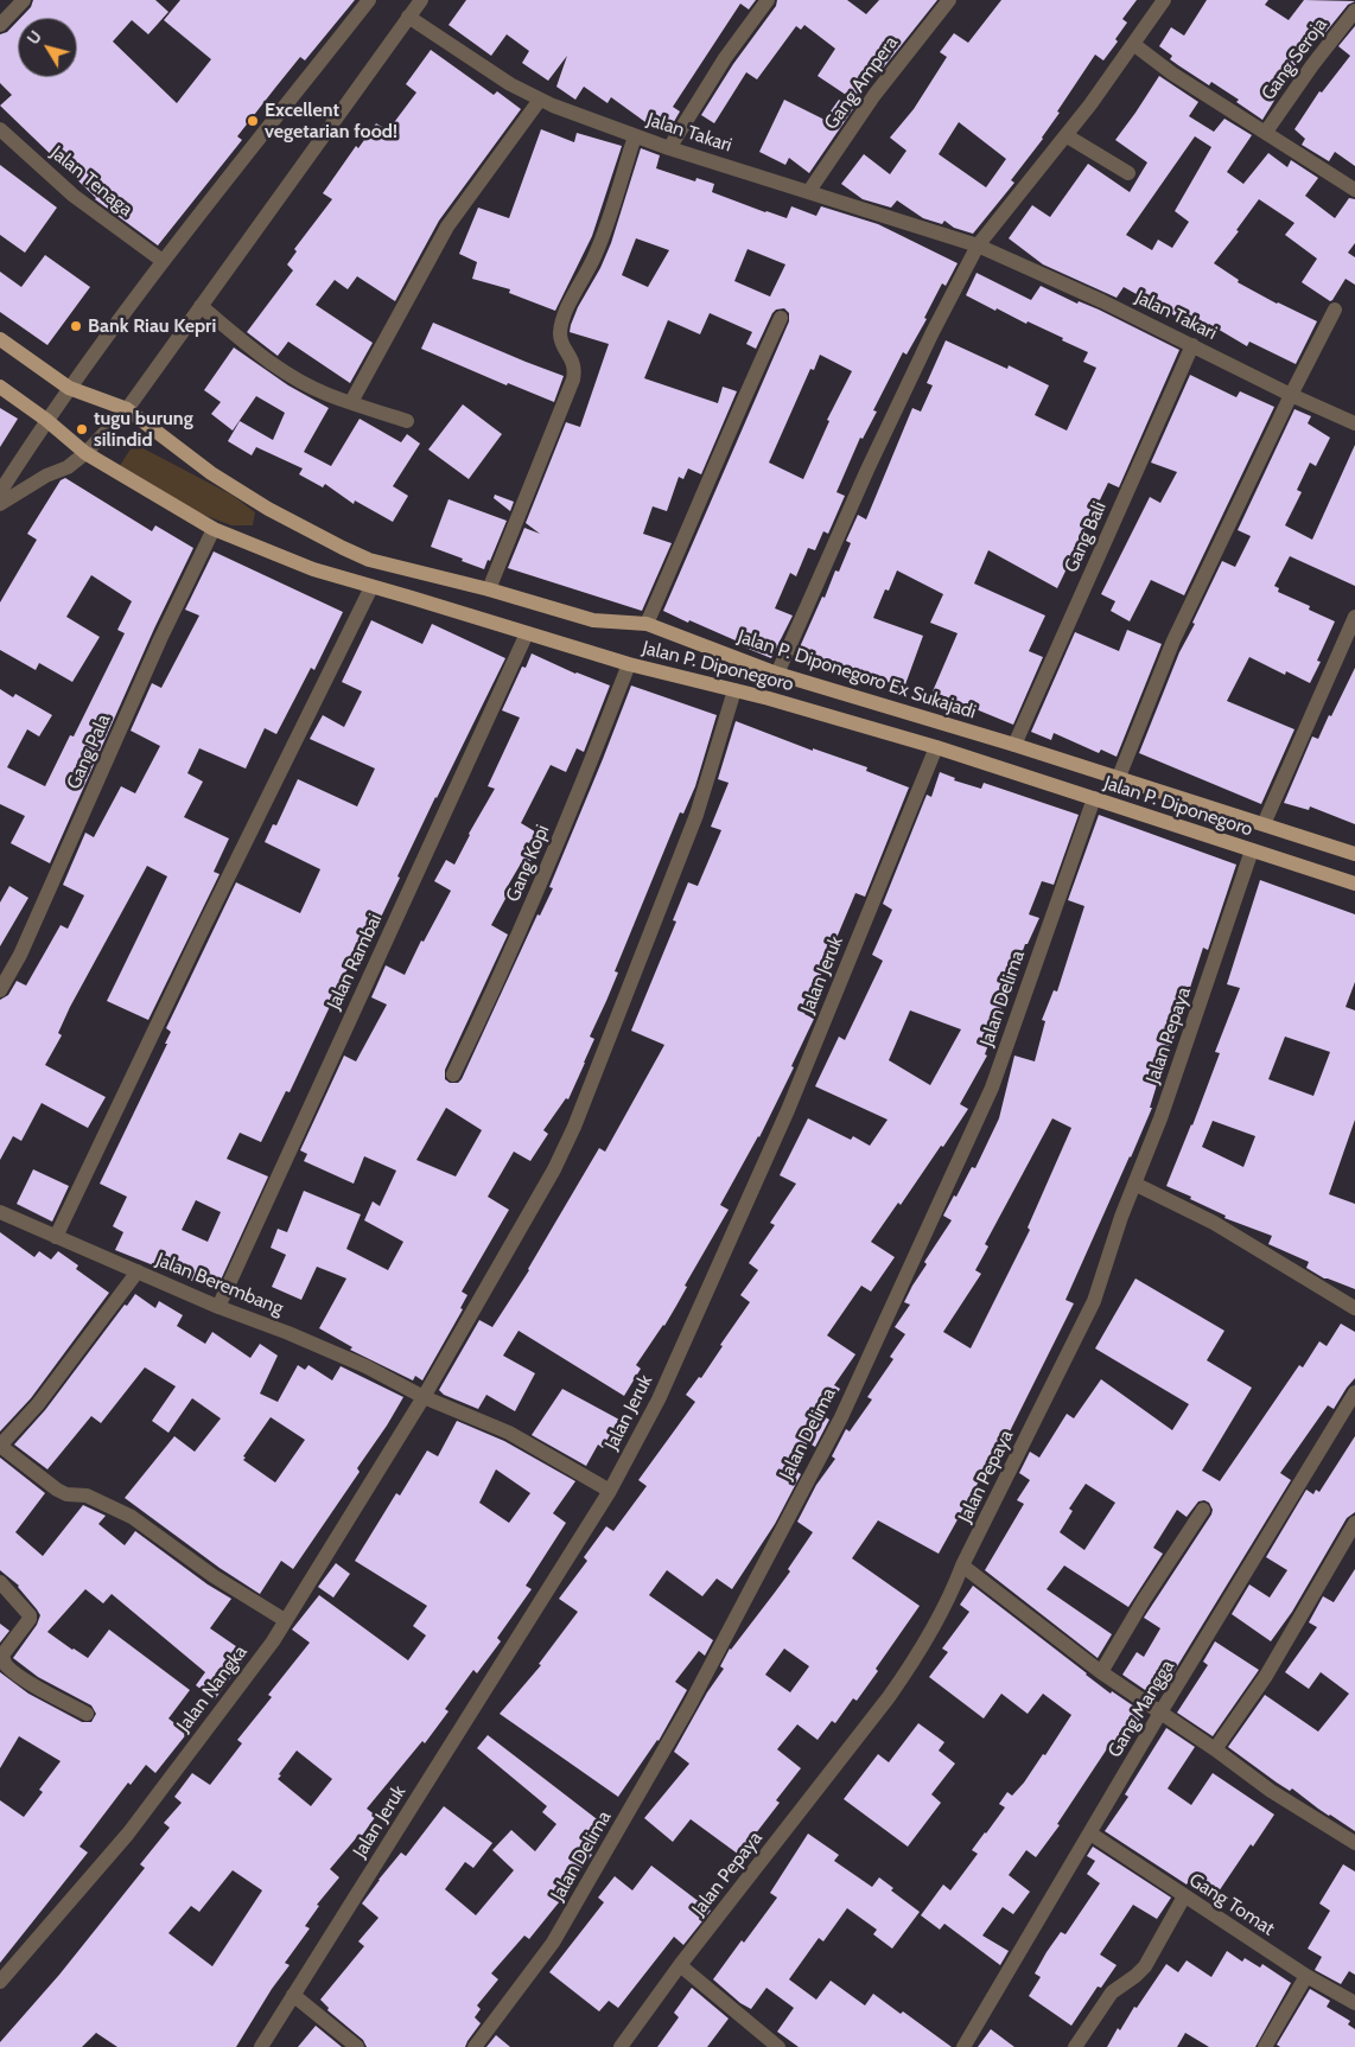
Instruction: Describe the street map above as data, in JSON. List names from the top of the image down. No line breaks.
{"streets":{"main road":["Jalan P. Diponegoro","Jalan P. Diponegoro Ex Sukajadi"],"street":["Gang Seroja","Gang Ampera","Jalan Takari","Jalan Tenaga","Gang Bali","Gang Pala","Gang Kopi","Jalan Rambai","Jalan Jeruk","Jalan Delima","Jalan Pepaya","Jalan Berembang","Jalan Nangka","Gang Mangga","Gang Tomat"]},"crossings":[["Gang Ampera","Jalan Takari"],["Jalan Takari","Gang Bali"],["Gang Bali","Jalan P. Diponegoro Ex Sukajadi"],["Jalan P. Diponegoro","Gang Pala"],["Jalan P. Diponegoro","Gang Kopi"],["Jalan P. Diponegoro","Jalan Rambai"],["Jalan P. Diponegoro","Jalan Jeruk"],["Jalan P. Diponegoro","Jalan Delima"],["Jalan P. Diponegoro","Jalan Pepaya"],["Jalan P. Diponegoro","Jalan Nangka"],["Jalan Rambai","Jalan Berembang"],["Jalan Jeruk","Jalan Berembang"],["Jalan Berembang","Jalan Nangka"],["Gang Mangga","Gang Tomat"]],"places":["Excellent vegetarian food!","Bank Riau Kepri","tugu burung silindid"],"north":"top left"}
